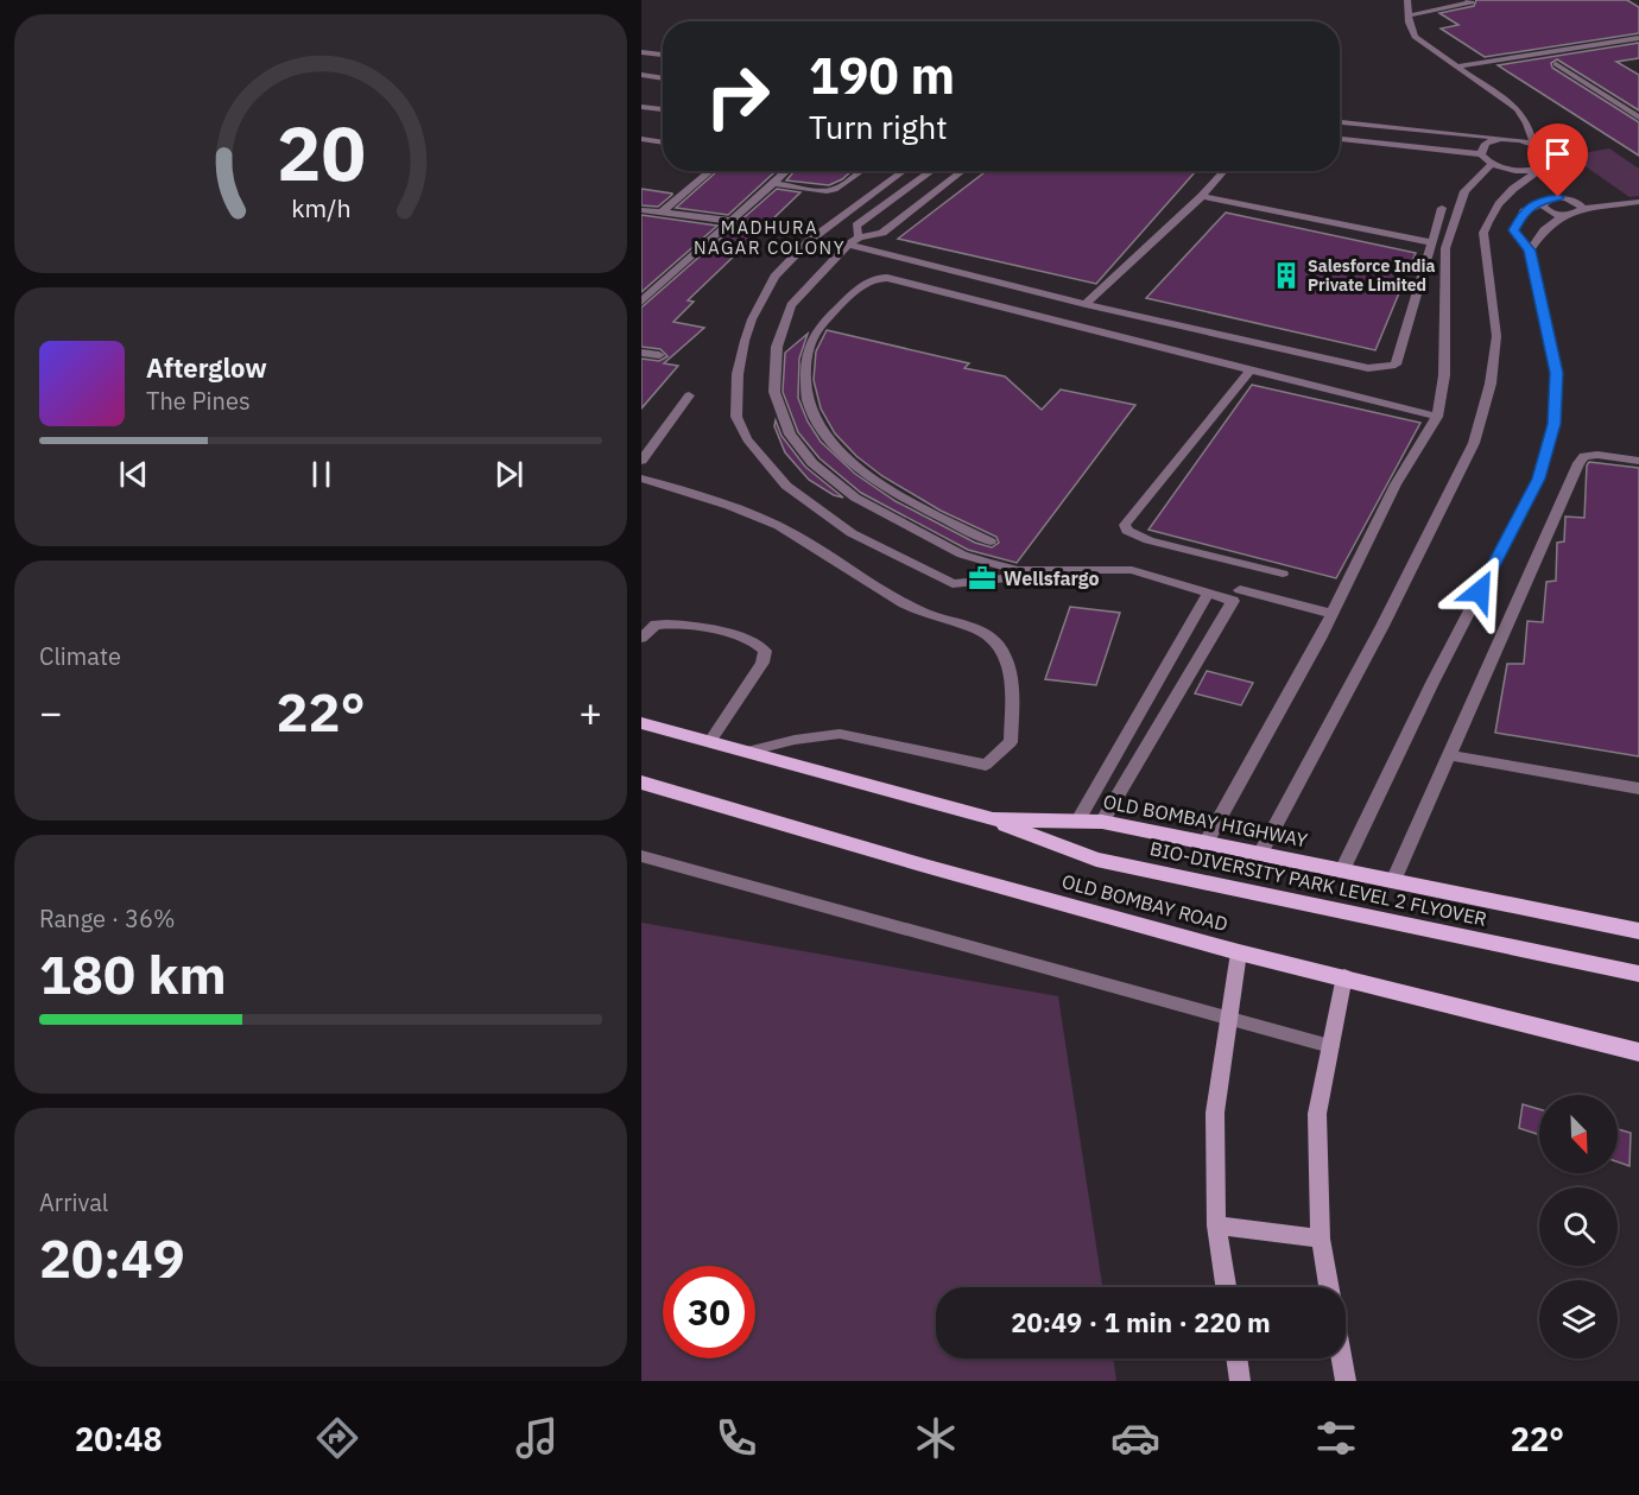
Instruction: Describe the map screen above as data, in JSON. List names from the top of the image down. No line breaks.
{"streets":{"main road":["OLD BOMBAY HIGHWAY","BIO-DIVERSITY PARK LEVEL 2 FLYOVER","OLD BOMBAY ROAD"]},"crossings":[["OLD BOMBAY HIGHWAY","BIO-DIVERSITY PARK LEVEL 2 FLYOVER"]],"districts":["MADHURA NAGAR COLONY"],"places":{"building":["Salesforce India Private Limited"],"office":["Wellsfargo"]},"north":"bottom right","page":{"turn":["190 m","Turn right"],"song":["Afterglow","The Pines"],"tile":["Climate",["Range · 36%","180 km"],["Arrival","20:49"]],"heat":["−","22°","+"],"limit":"30","trip":"20:49 · 1 min · 220 m","tabs":["20:48","22°"],"gauge":["20","km/h"]}}
